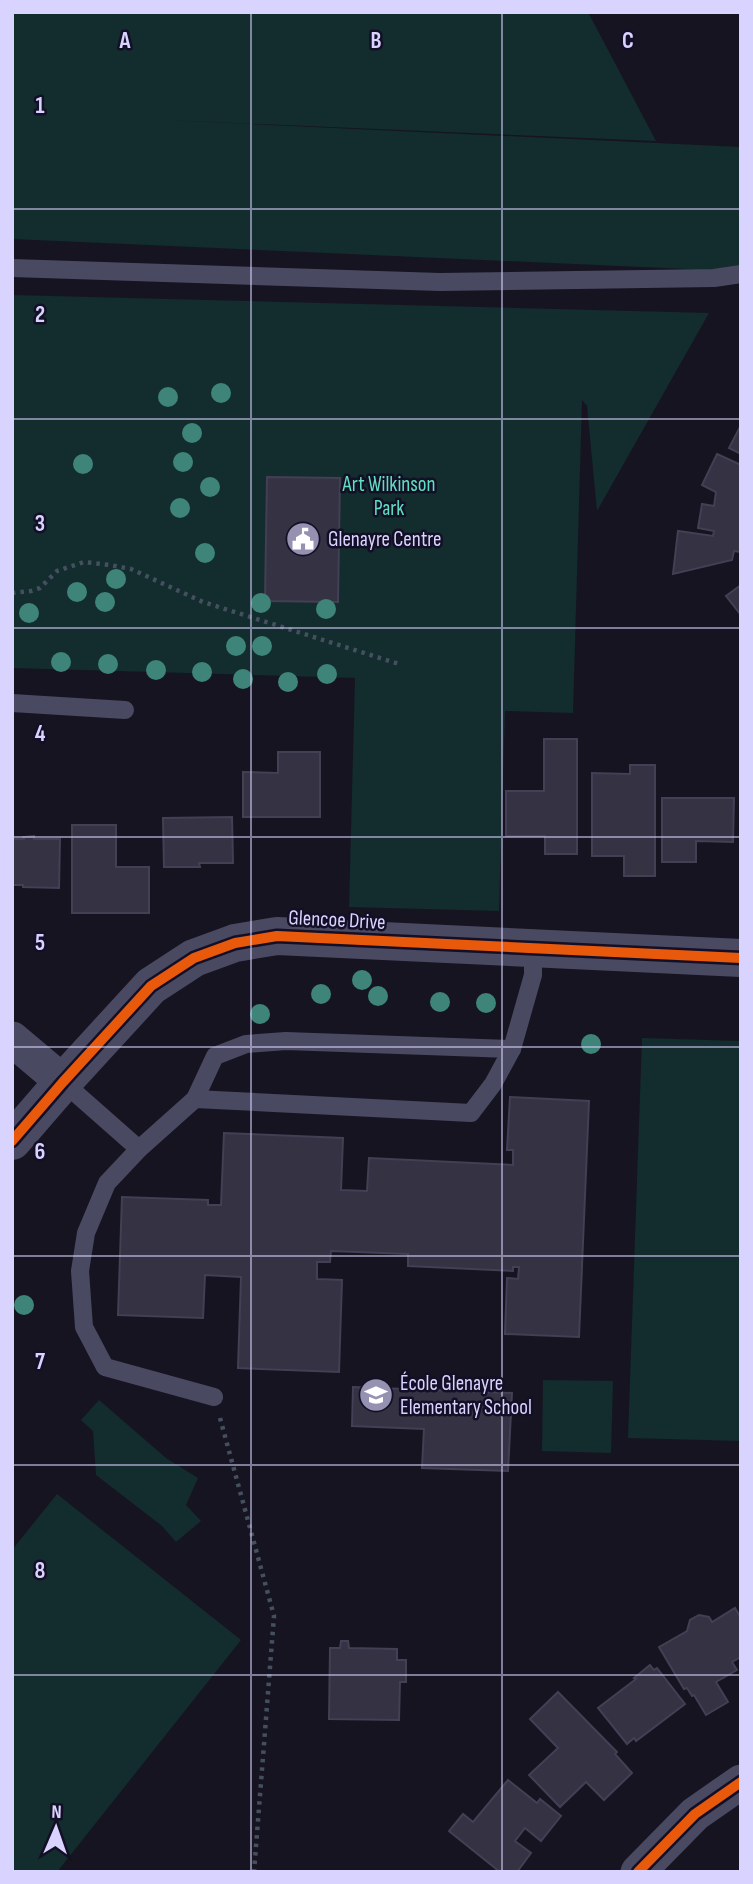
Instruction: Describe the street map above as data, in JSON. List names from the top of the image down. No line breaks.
{"streets":{"street":["Glencoe Drive"]},"parks":["Art Wilkinson Park"],"places":{"public building":["Glenayre Centre"],"school or university":["École Glenayre Elementary School"]},"north":"top","grid":{"columns":["A","B","C"],"rows":["1","2","3","4","5","6","7","8"]}}
